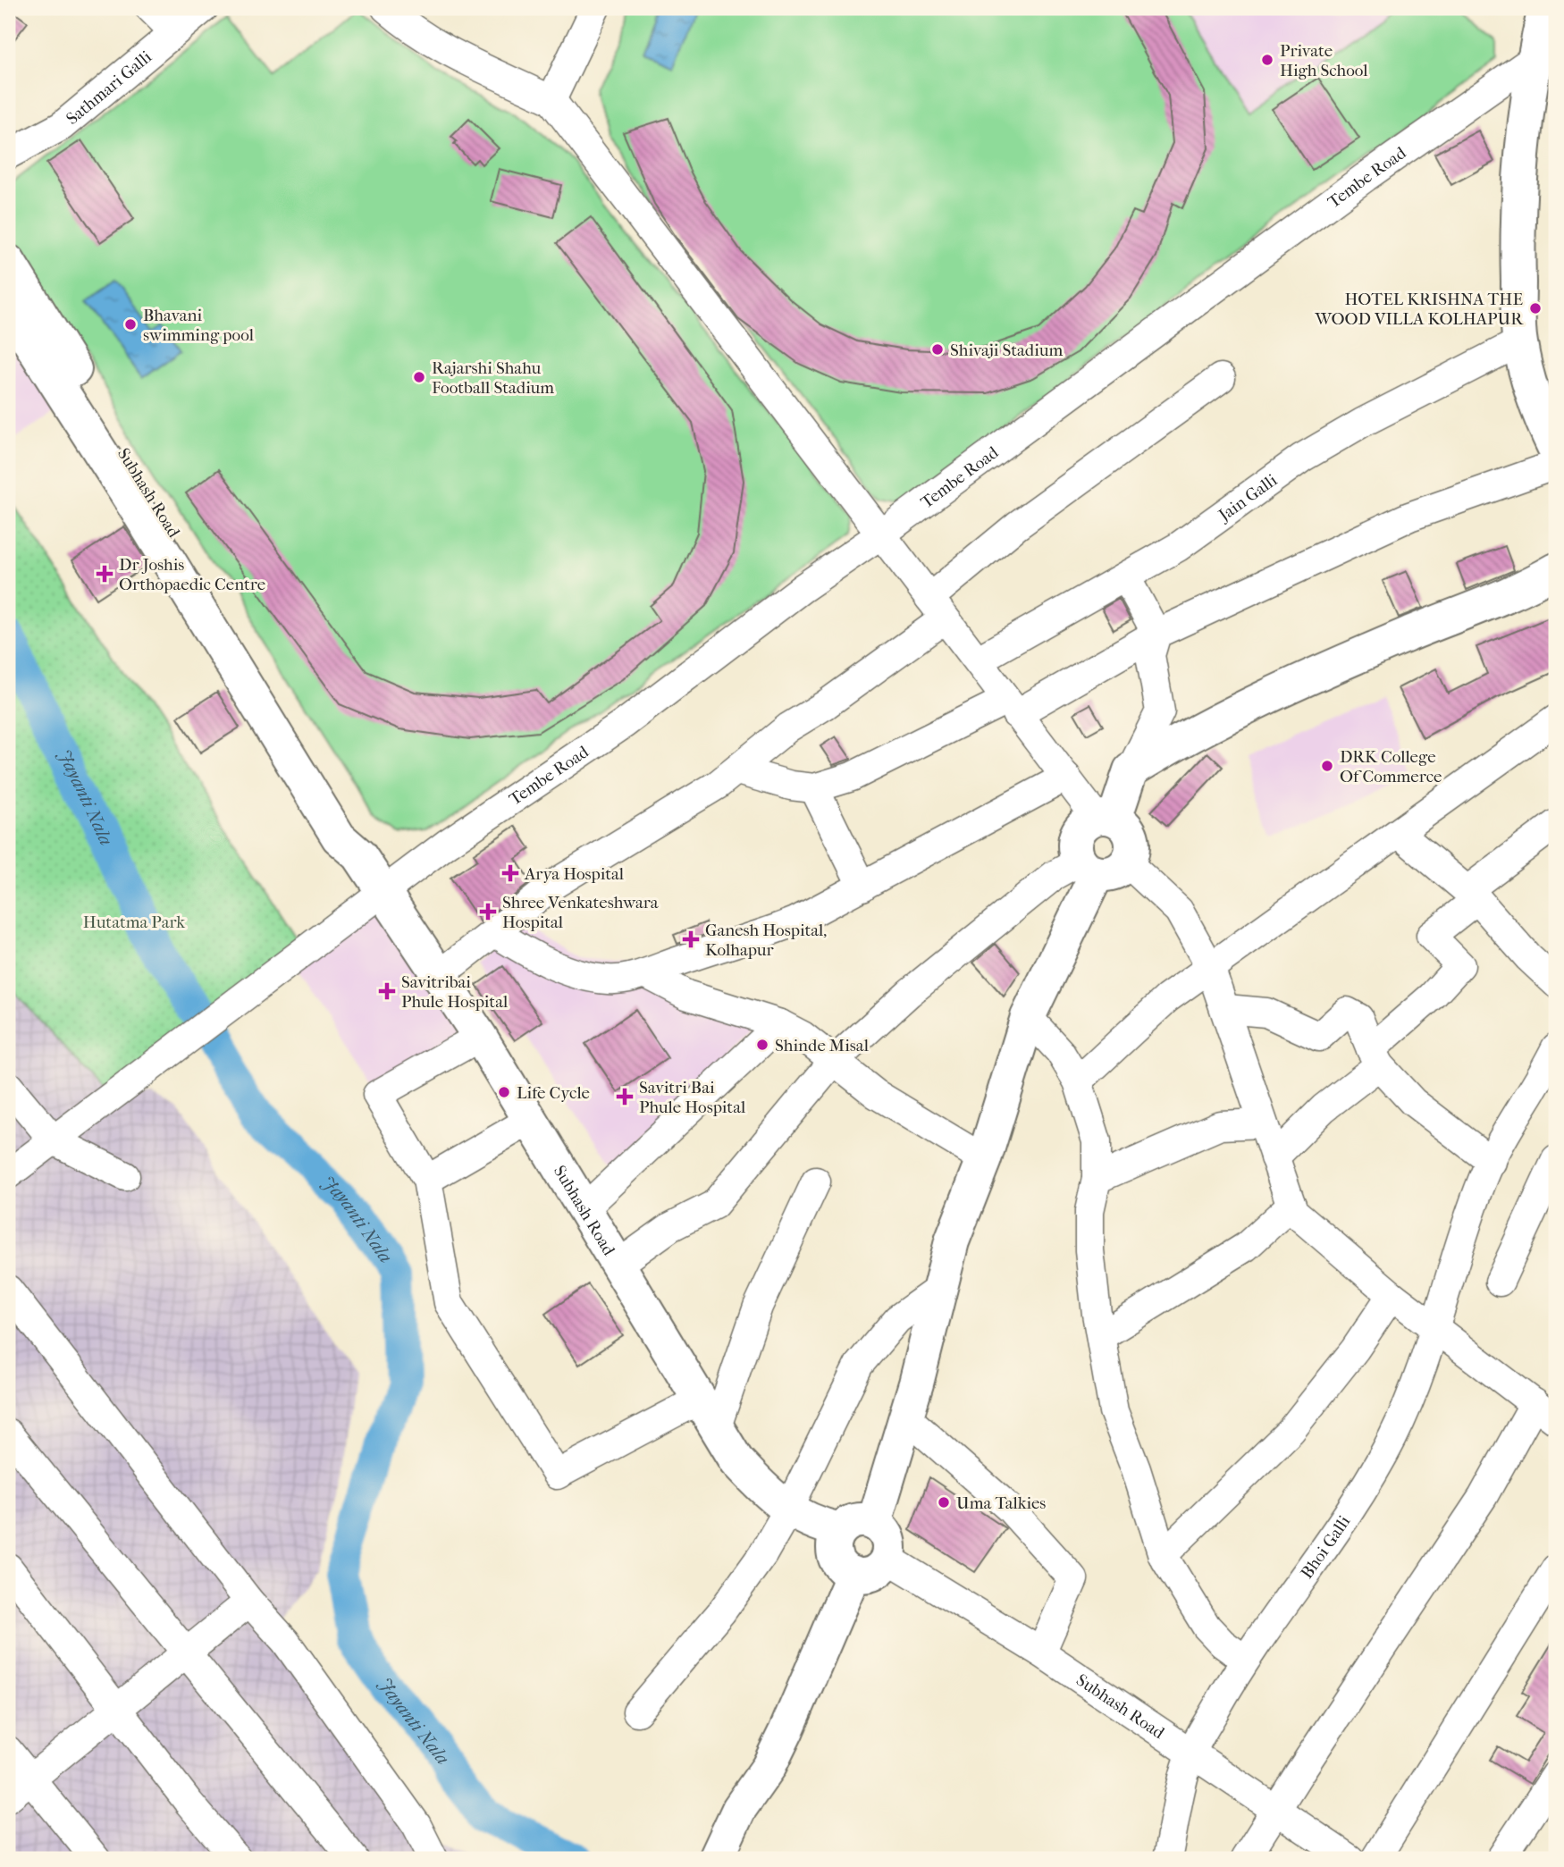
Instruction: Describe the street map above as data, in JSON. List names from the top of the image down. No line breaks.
{"streets":{"main road":["Subhash Road"],"street":["Sathmari Galli","Tembe Road","Jain Galli","Bhoi Galli"]},"crossings":[["Tembe Road","Subhash Road"],["Subhash Road","Bhoi Galli"]],"water":["Jayanti Nala"],"parks":["Hutatma Park"],"places":{"other":["Private High School","HOTEL KRISHNA THE WOOD VILLA KOLHAPUR","Bhavani swimming pool","Shivaji Stadium","Rajarshi Shahu Football Stadium","DRK College Of Commerce","Shinde Misal","Life Cycle","Uma Talkies"],"health":["Dr Joshis Orthopaedic Centre","Arya Hospital","Shree Venkateshwara Hospital","Ganesh Hospital, Kolhapur","Savitribai Phule Hospital","Savitri Bai Phule Hospital"]}}
